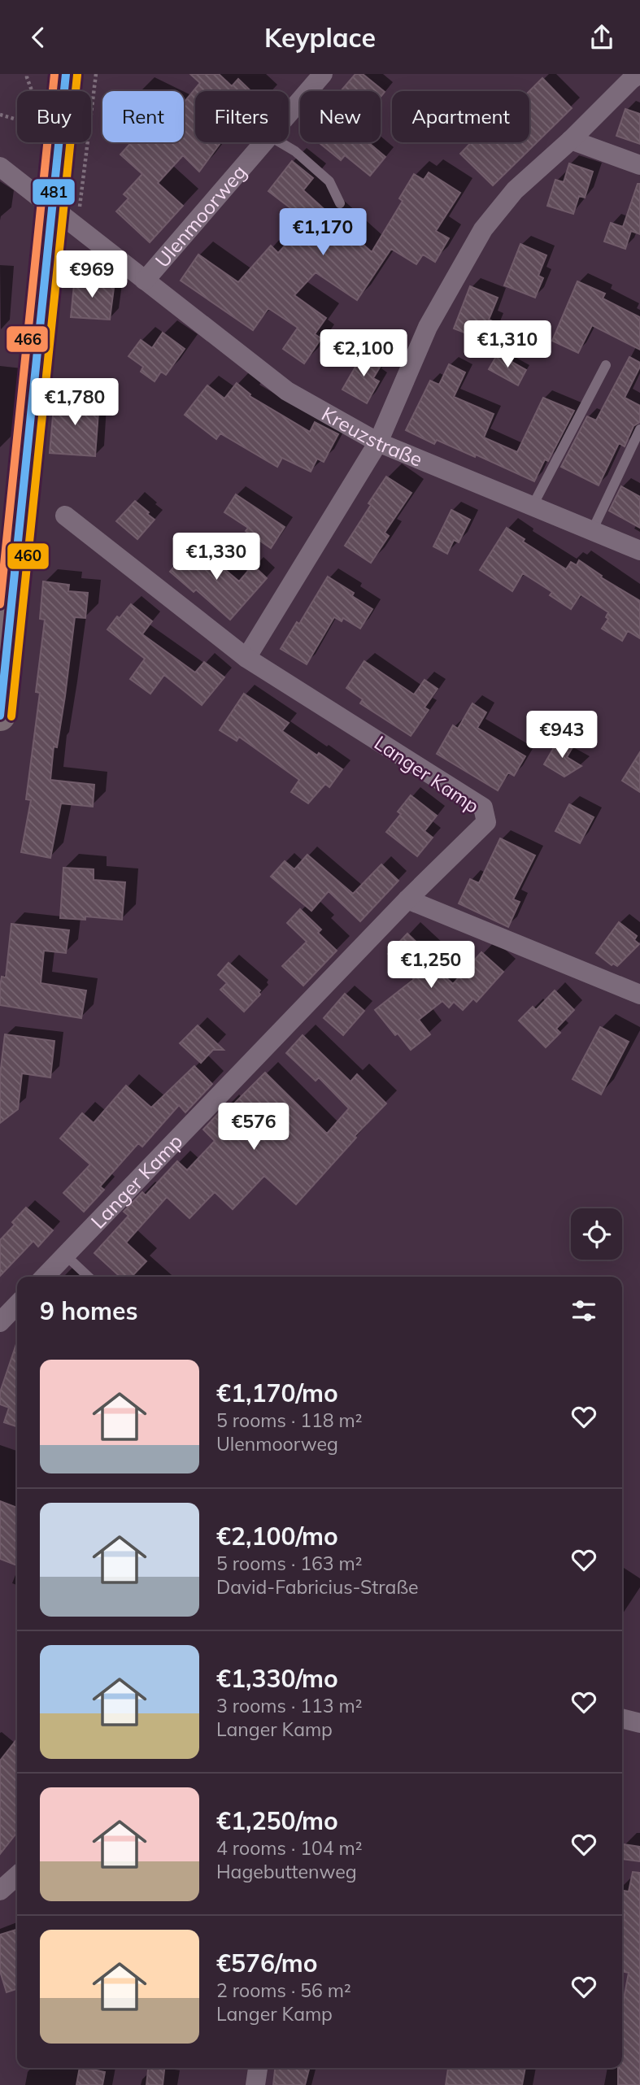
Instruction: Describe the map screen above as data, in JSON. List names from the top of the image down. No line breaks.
{"streets":{"street":["Ulenmoorweg","Kreuzstraße","Langer Kamp"]},"crossings":[["Ulenmoorweg","Kreuzstraße"]],"lines":["transit line 481","transit line 466","transit line 460"],"page":{"header":"Keyplace","chip":["Buy","Rent","Filters","New","Apartment"],"price":["€1,170","€969","€1,310","€2,100","€1,780","€1,330","€943","€1,250","€576"],"heading":"9 homes","list":[{"name":"€1,170/mo","note":"5 rooms · 118 m² · Ulenmoorweg"},{"name":"€2,100/mo","note":"5 rooms · 163 m² · David-Fabricius-Straße"},{"name":"€1,330/mo","note":"3 rooms · 113 m² · Langer Kamp"},{"name":"€1,250/mo","note":"4 rooms · 104 m² · Hagebuttenweg"},{"name":"€576/mo","note":"2 rooms · 56 m² · Langer Kamp"}]}}
